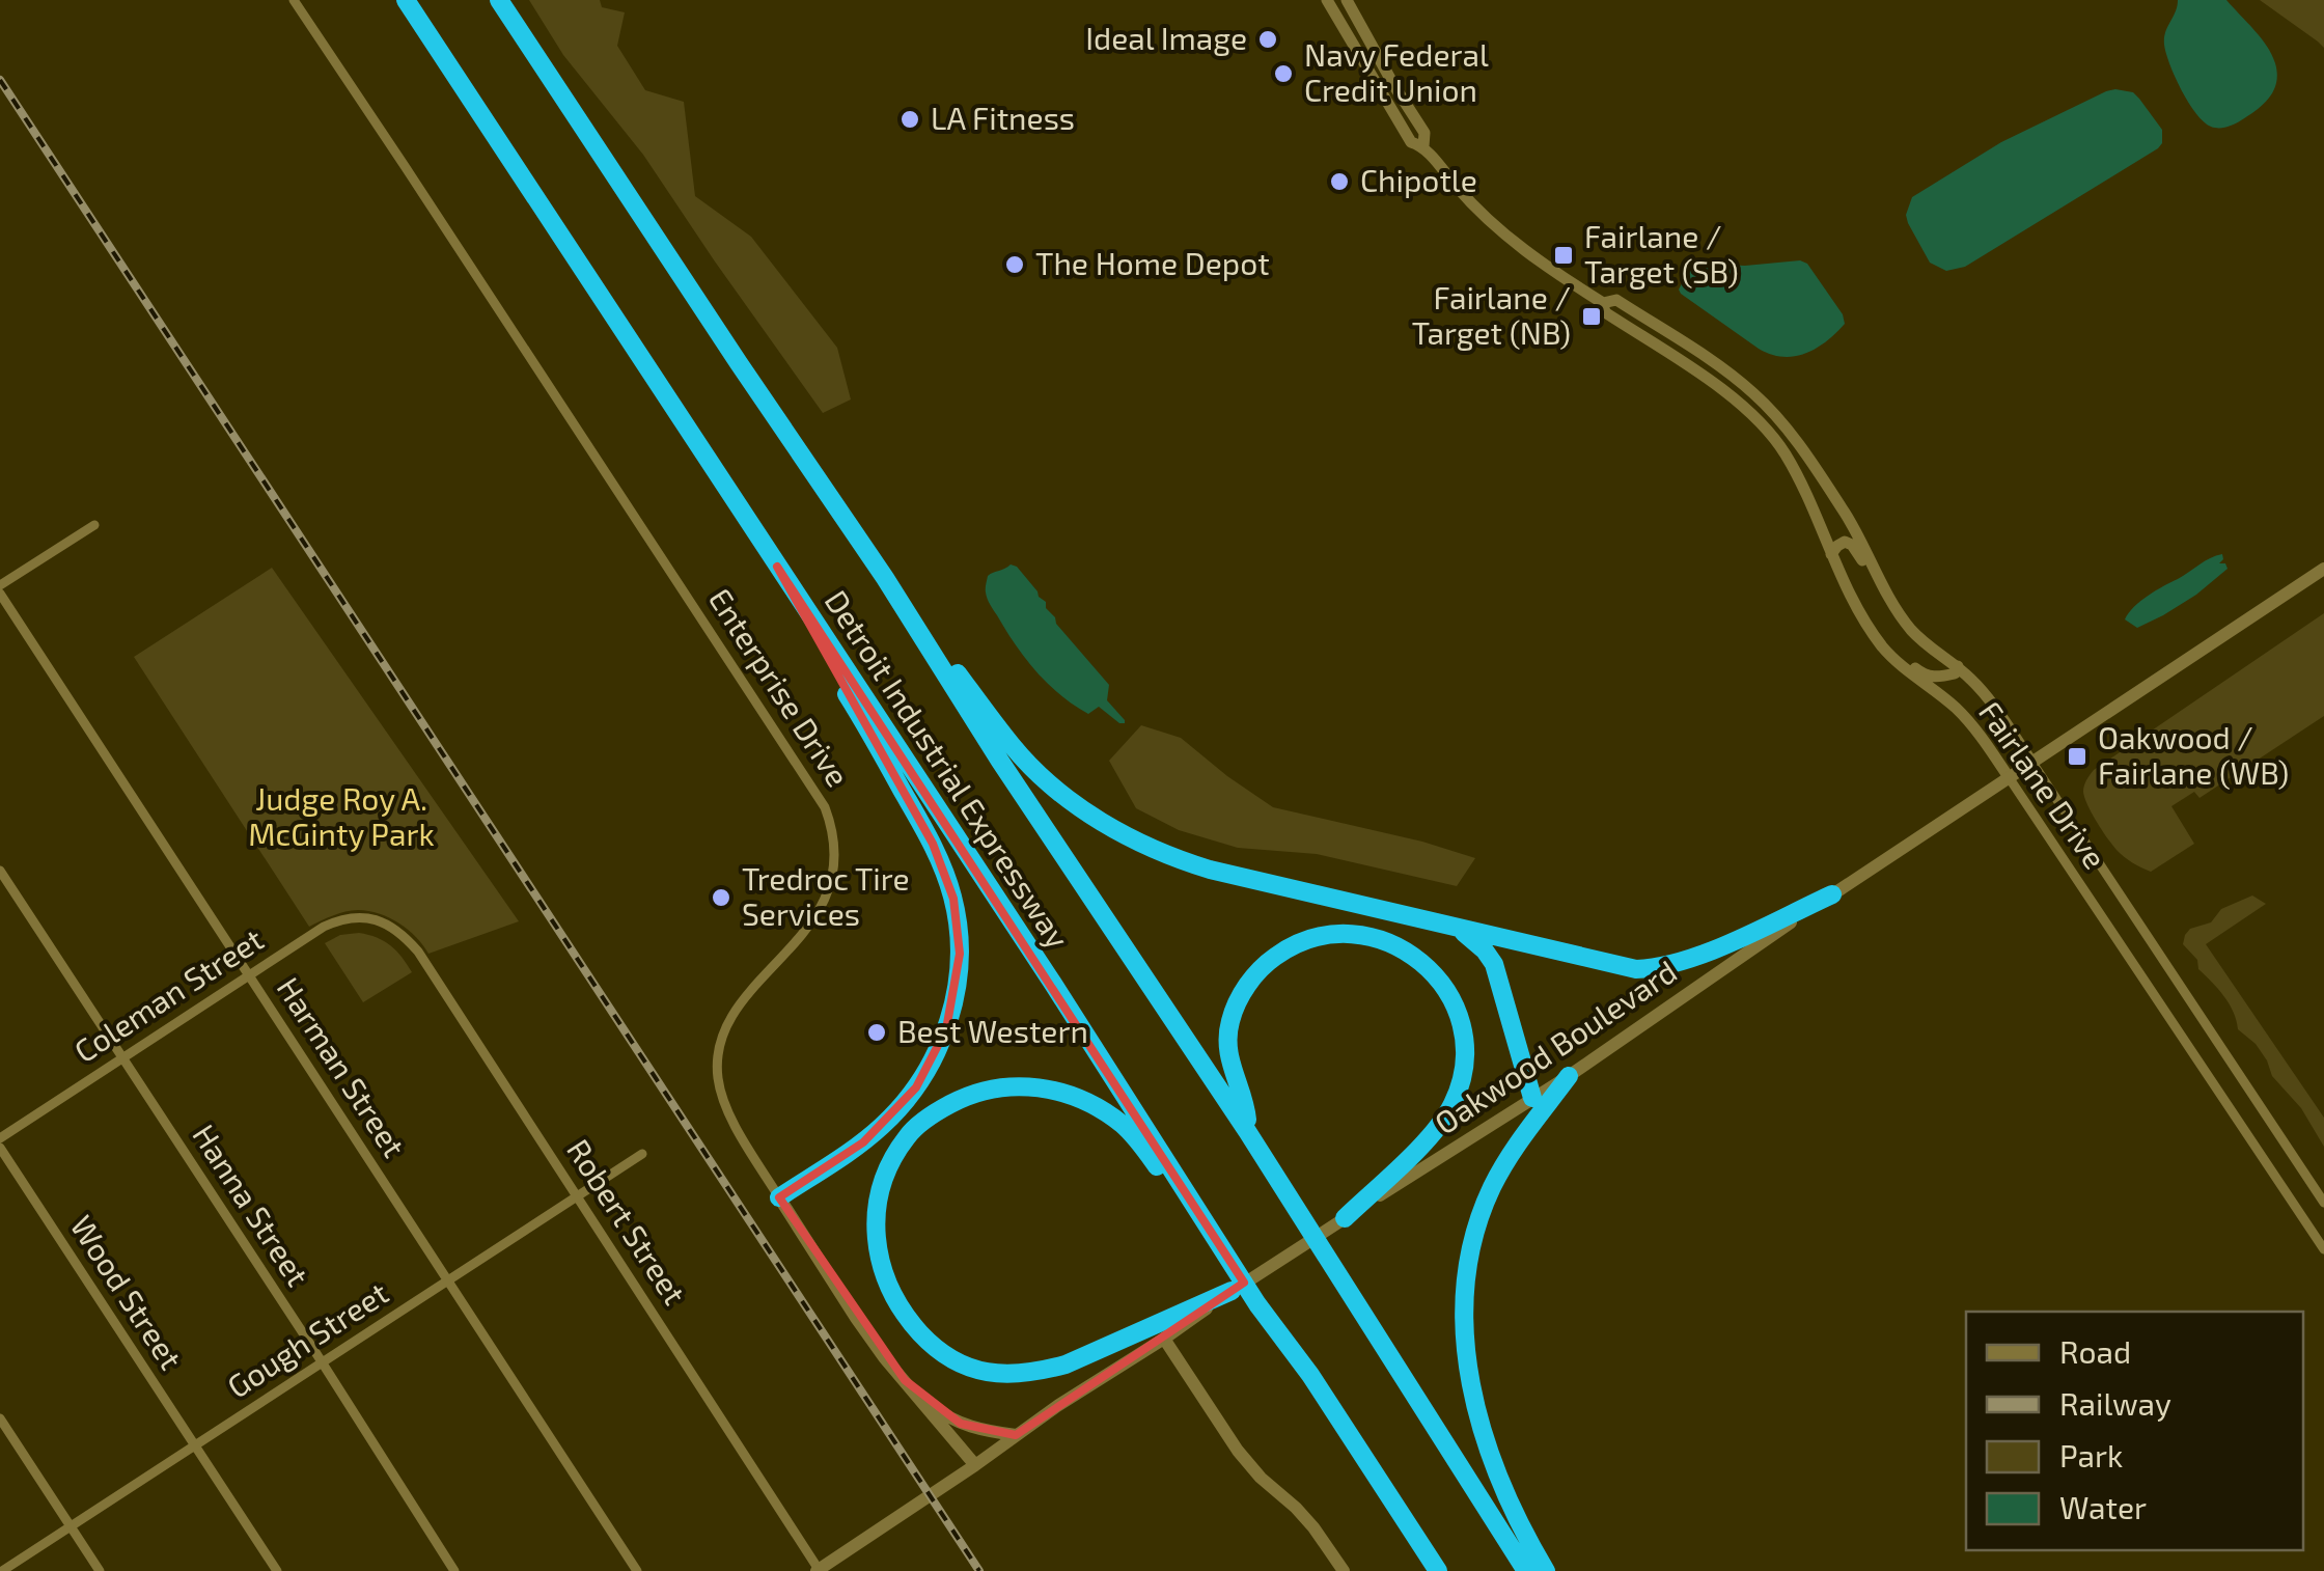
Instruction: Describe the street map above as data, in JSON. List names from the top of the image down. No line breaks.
{"streets":{"highway":["Detroit Industrial Expressway"],"main road":["Enterprise Drive","Oakwood Boulevard"],"street":["Fairlane Drive","Coleman Street","Harman Street","Hanna Street","Robert Street","Wood Street","Gough Street"]},"crossings":[["Enterprise Drive","Oakwood Boulevard"],["Fairlane Drive","Oakwood Boulevard"],["Coleman Street","Harman Street"],["Coleman Street","Hanna Street"],["Coleman Street","Robert Street"],["Oakwood Boulevard","Robert Street"],["Harman Street","Gough Street"],["Hanna Street","Gough Street"],["Robert Street","Gough Street"],["Wood Street","Gough Street"]],"parks":["Judge Roy A. McGinty Park"],"places":{"other":["Ideal Image","Navy Federal Credit Union","LA Fitness","Chipotle","The Home Depot","Tredroc Tire Services","Best Western"],"transit":["Fairlane / Target (SB)","Fairlane / Target (NB)","Oakwood / Fairlane (WB)"]},"legend":["Road","Railway","Park","Water"]}
